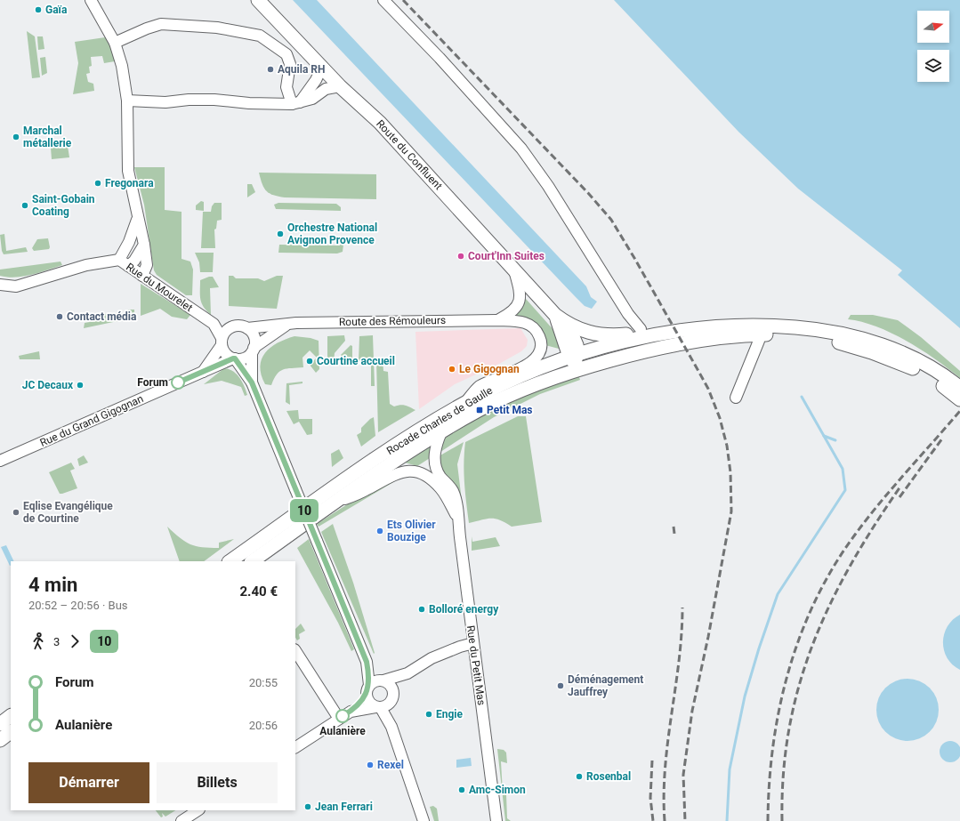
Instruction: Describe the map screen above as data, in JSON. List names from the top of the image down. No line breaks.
{"streets":{"main road":["Route du Confluent","Rocade Charles de Gaulle"],"street":["Rue du Mourelet","Route des Rémouleurs","Rue du Grand Gigognan","Rue du Petit Mas"]},"crossings":[["Rue du Mourelet","Route des Rémouleurs"],["Rue du Mourelet","Rue du Grand Gigognan"],["Route des Rémouleurs","Rue du Grand Gigognan"],["Route des Rémouleurs","Rocade Charles de Gaulle"],["Rocade Charles de Gaulle","Rue du Petit Mas"]],"places":{"other":["Gaïa","Aquila RH","Marchal métallerie","Fregonara","Saint-Gobain Coating","Orchestre National Avignon Provence","Court'Inn Suites","Contact média","Courtine accueil","Le Gigognan","Forum","JC Decaux","Eqlise Evangélique de Courtine","Ets Olivier Bouzige","Bolloré energy","Déménagement Jauffrey","Engie","Aulanière","Rexel","Rosenbal","Amc-Simon","Jean Ferrari"],"transit":["Petit Mas"]},"lines":["bus line 10"],"north":"right","page":{"on_map":"10","heading":["4 min","20:52 – 20:56 · Bus","2.40 €"],"legs":["3","10"],"list":[{"name":"Forum","value":"20:55"},{"name":"Aulanière","value":"20:56"}],"buttons":["Démarrer","Billets"]}}
